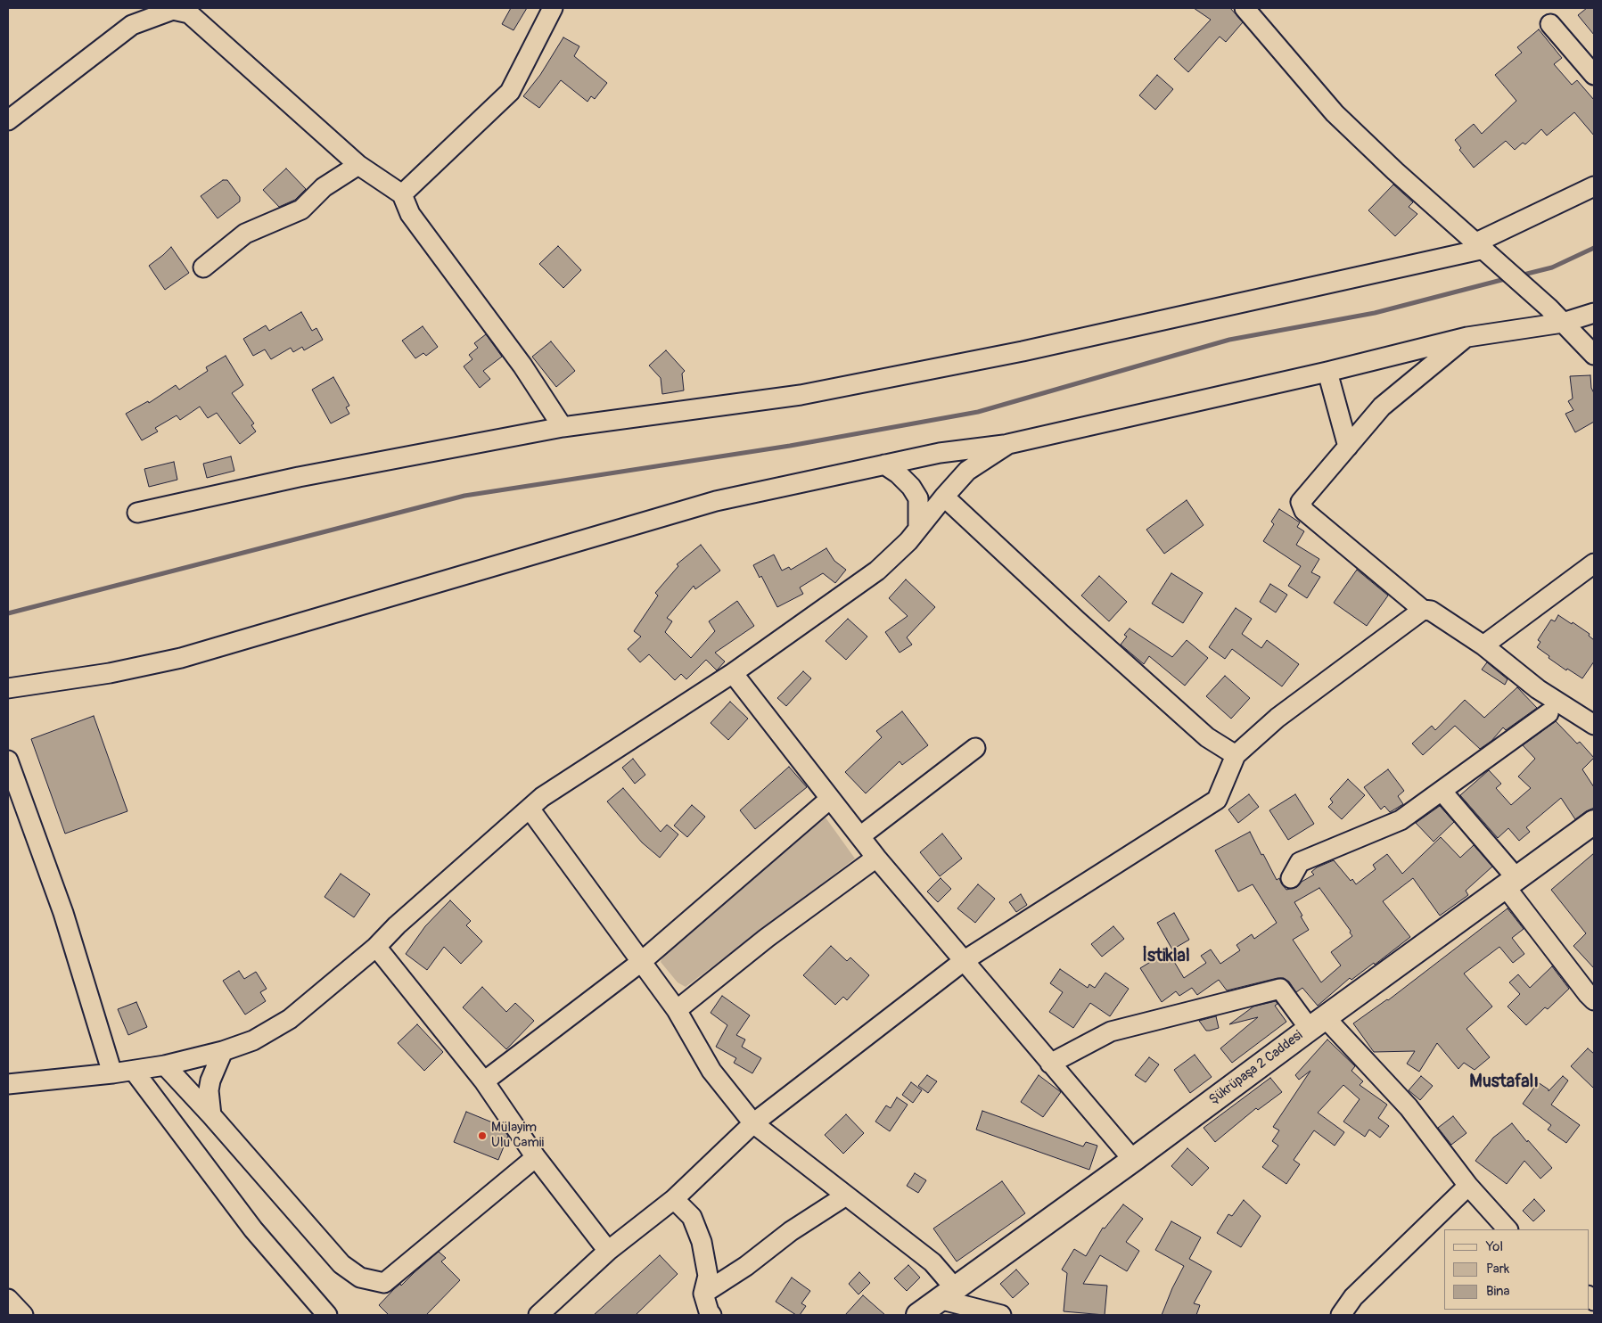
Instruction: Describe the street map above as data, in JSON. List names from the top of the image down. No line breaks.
{"streets":{"main road":["Şükrüpaşa 2 Caddesi"]},"districts":["İstiklal","Mustafalı"],"places":["Mülayim Ulu Camii"],"legend":["Yol","Park","Bina"]}
